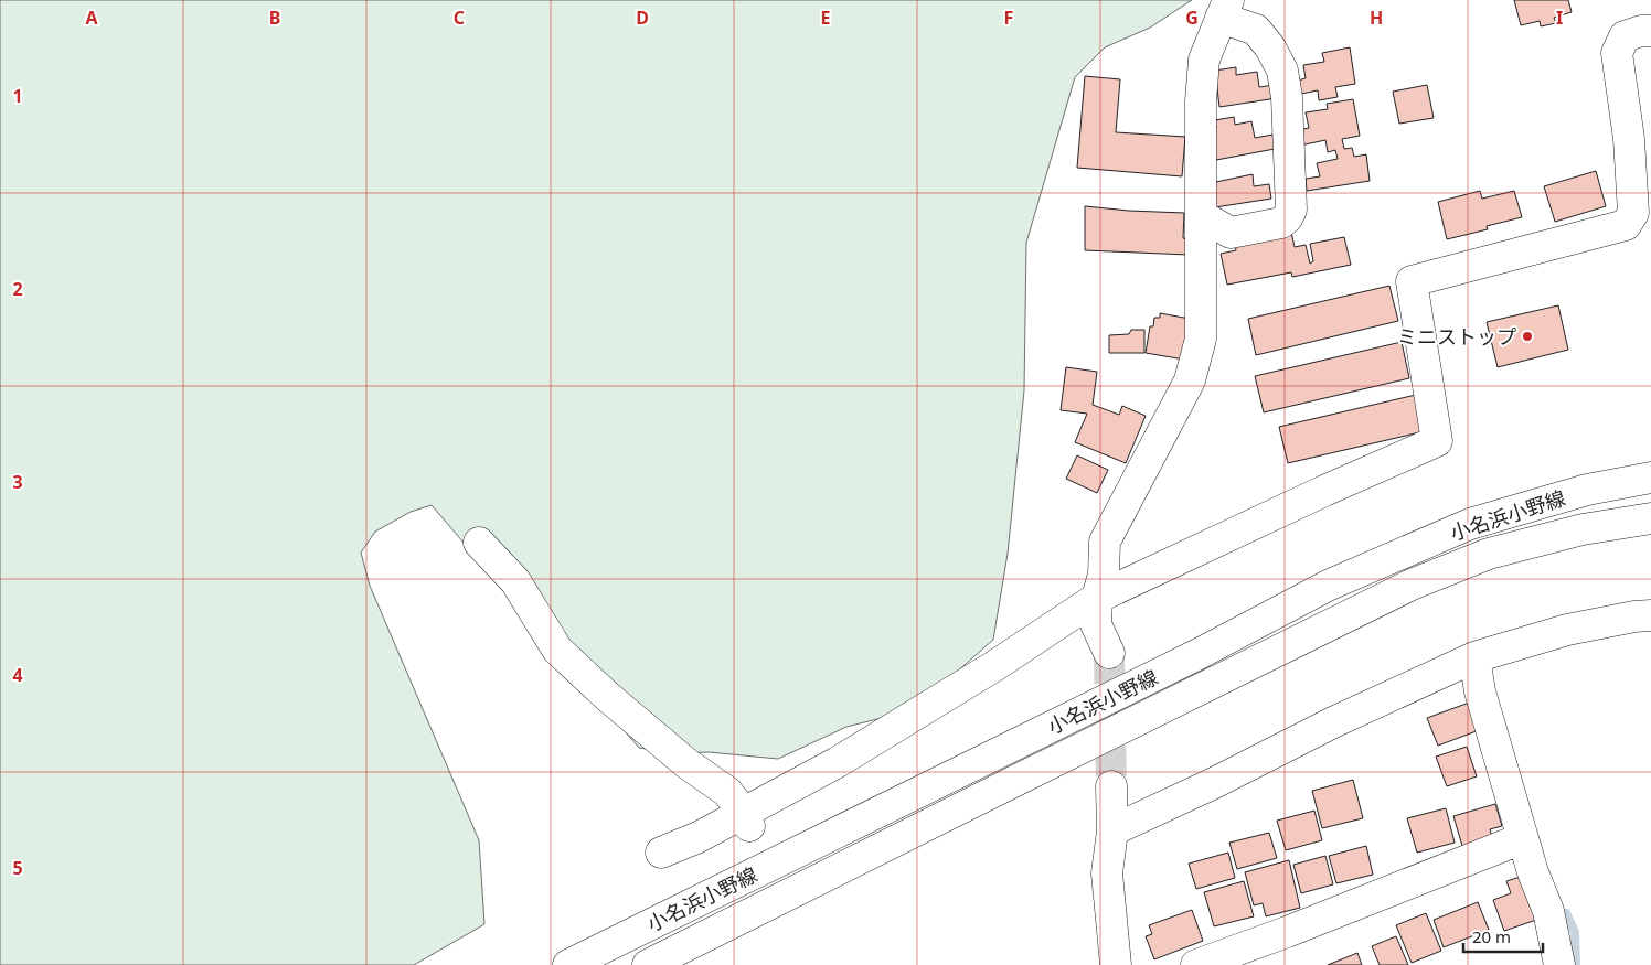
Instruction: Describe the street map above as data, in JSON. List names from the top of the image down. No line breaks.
{"streets":{"street":["小名浜小野線"]},"places":["ミニストップ"],"scale_bar":"20 m","grid":{"columns":["A","B","C","D","E","F","G","H","I"],"rows":["1","2","3","4","5"]}}
